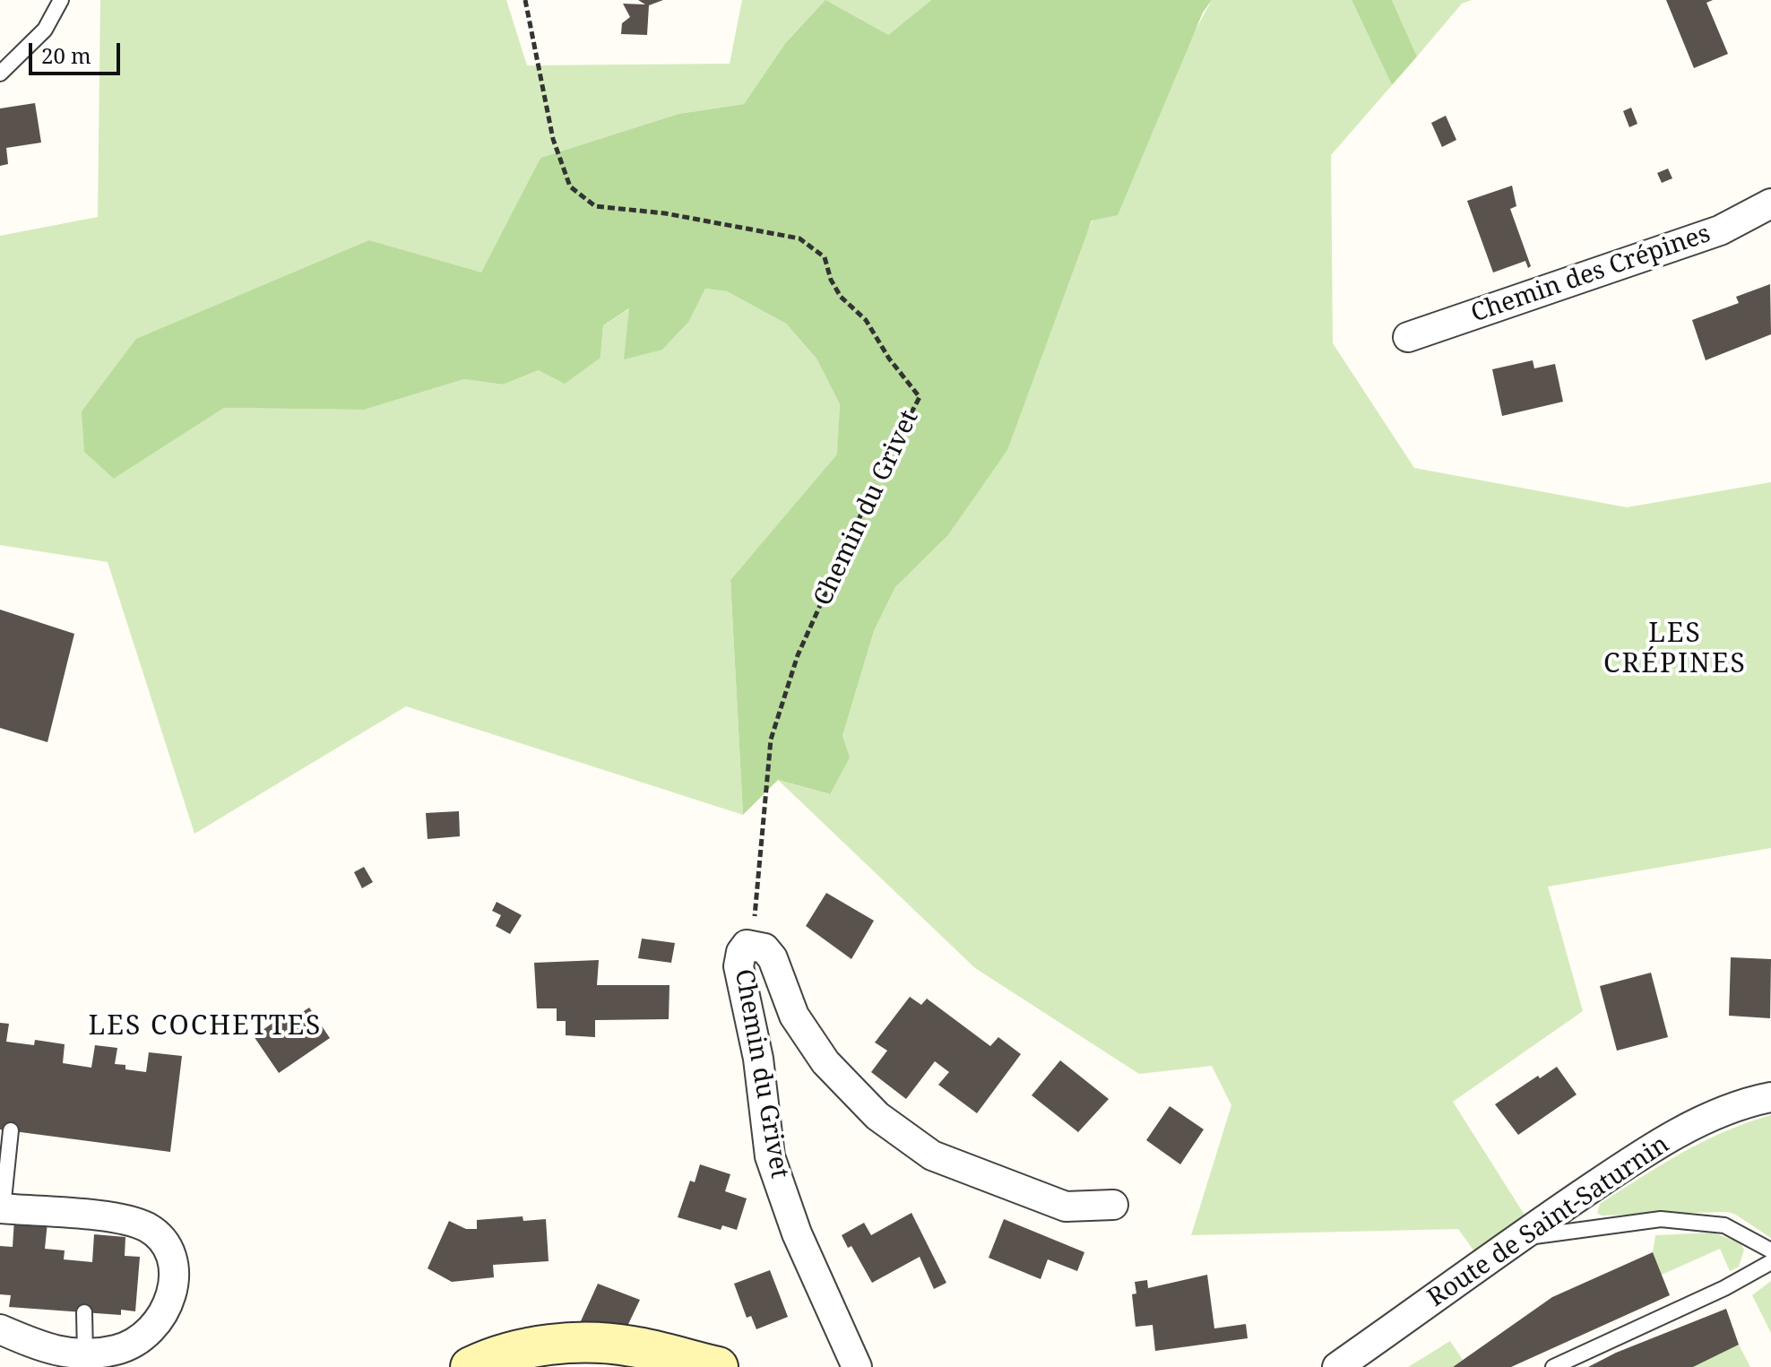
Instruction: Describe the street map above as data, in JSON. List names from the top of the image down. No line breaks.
{"streets":{"street":["Chemin des Crépines","Chemin du Grivet","Route de Saint-Saturnin"]},"districts":["LES CRÉPINES","LES COCHETTES"],"scale_bar":"20 m"}
